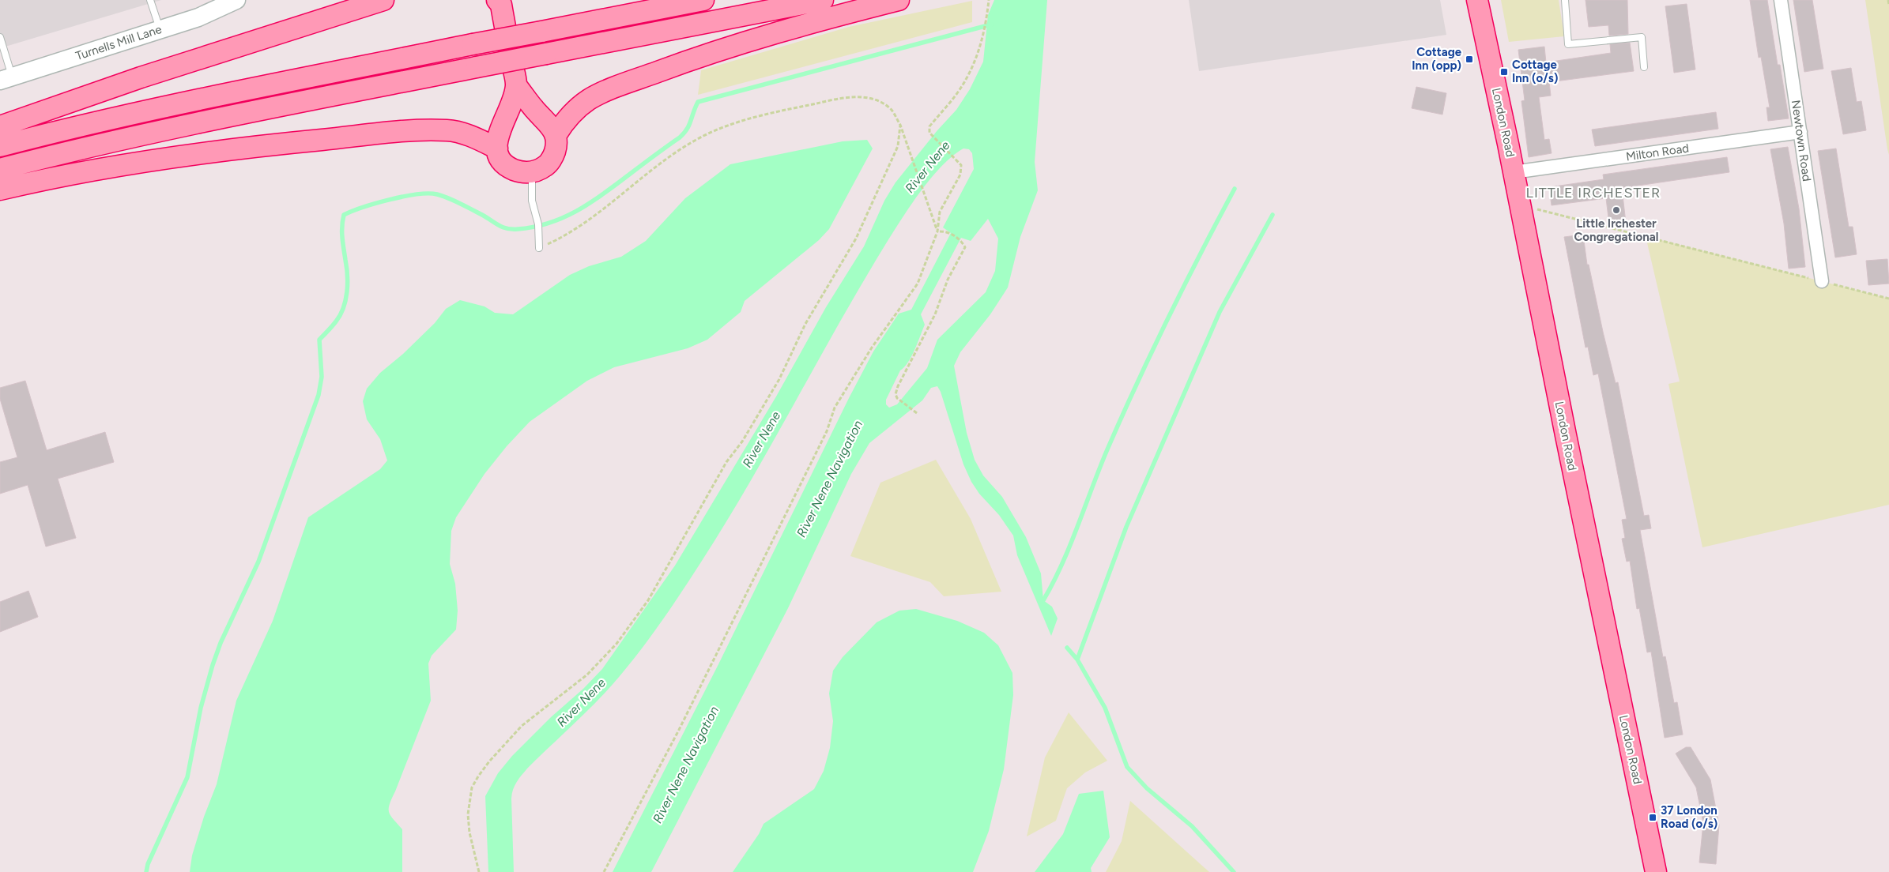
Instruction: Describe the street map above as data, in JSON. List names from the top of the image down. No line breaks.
{"streets":{"highway":["London Road"],"main road":["Turnells Mill Lane"],"street":["Newtown Road","Milton Road"]},"crossings":[["London Road","Milton Road"],["Newtown Road","Milton Road"]],"districts":["LITTLE IRCHESTER"],"water":["River Nene","River Nene Navigation"],"places":{"transit":["Cottage Inn (opp)","Cottage Inn (o/s)","37 London Road (o/s)"],"other":["Little Irchester Congregational"]}}
